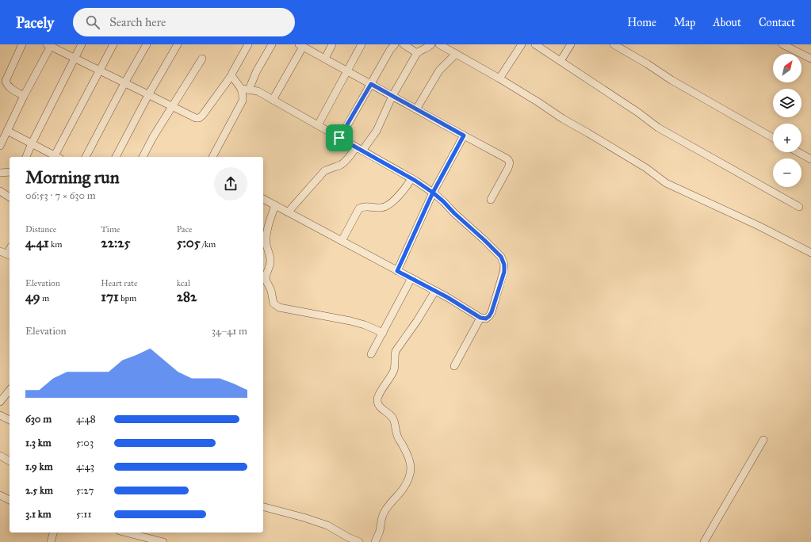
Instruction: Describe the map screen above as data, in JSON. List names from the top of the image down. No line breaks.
{"north":"top right","page":{"header":"Pacely","search":"Search here","nav":["Home","Map","About","Contact"],"map_buttons":["+","−"],"heading":["Morning run","06:53 · 7 × 630 m"],"stats":[["Distance","4.41 km"],["Time","22:25"],["Pace","5:05 /km"],["Elevation","49 m"],["Heart rate","171 bpm"],["kcal","282"]],"chart":["Elevation","34–41 m"],"list":[{"name":"630 m","note":"4:48"},{"name":"1.3 km","note":"5:03"},{"name":"1.9 km","note":"4:43"},{"name":"2.5 km","note":"5:27"},{"name":"3.1 km","note":"5:11"}]}}
